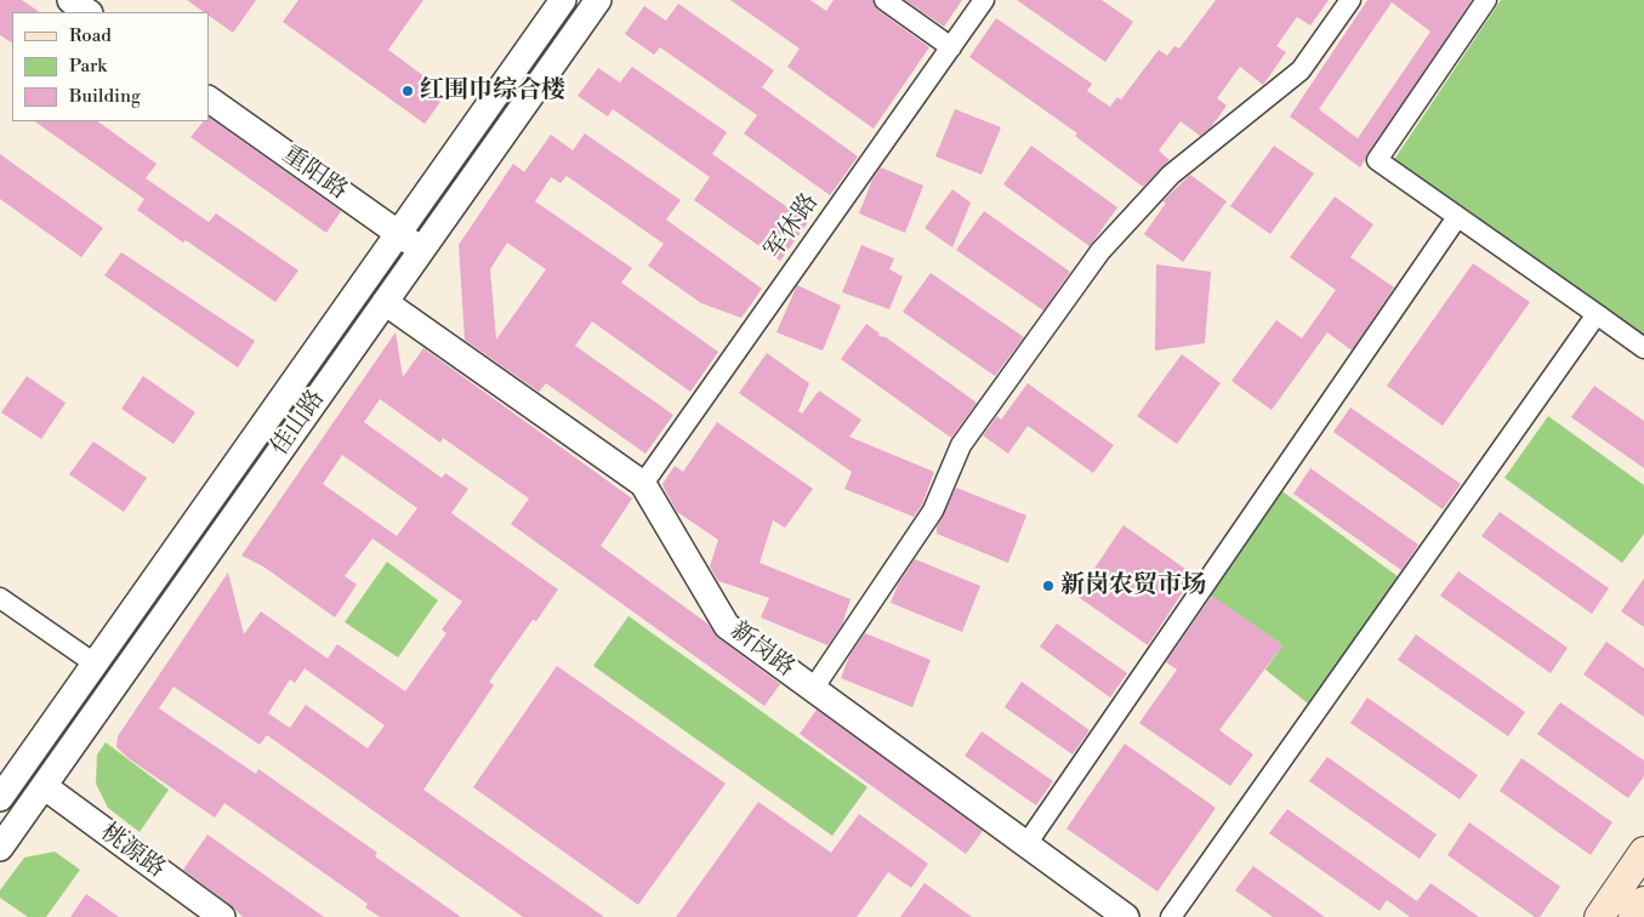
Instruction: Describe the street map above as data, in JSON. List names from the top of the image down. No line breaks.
{"streets":{"street":["重阳路","军休路","佳山路","新岗路","桃源路"]},"crossings":[["重阳路","佳山路"],["军休路","新岗路"],["佳山路","新岗路"],["佳山路","桃源路"]],"places":["红围巾综合楼","新岗农贸市场"],"legend":["Road","Park","Building"]}
